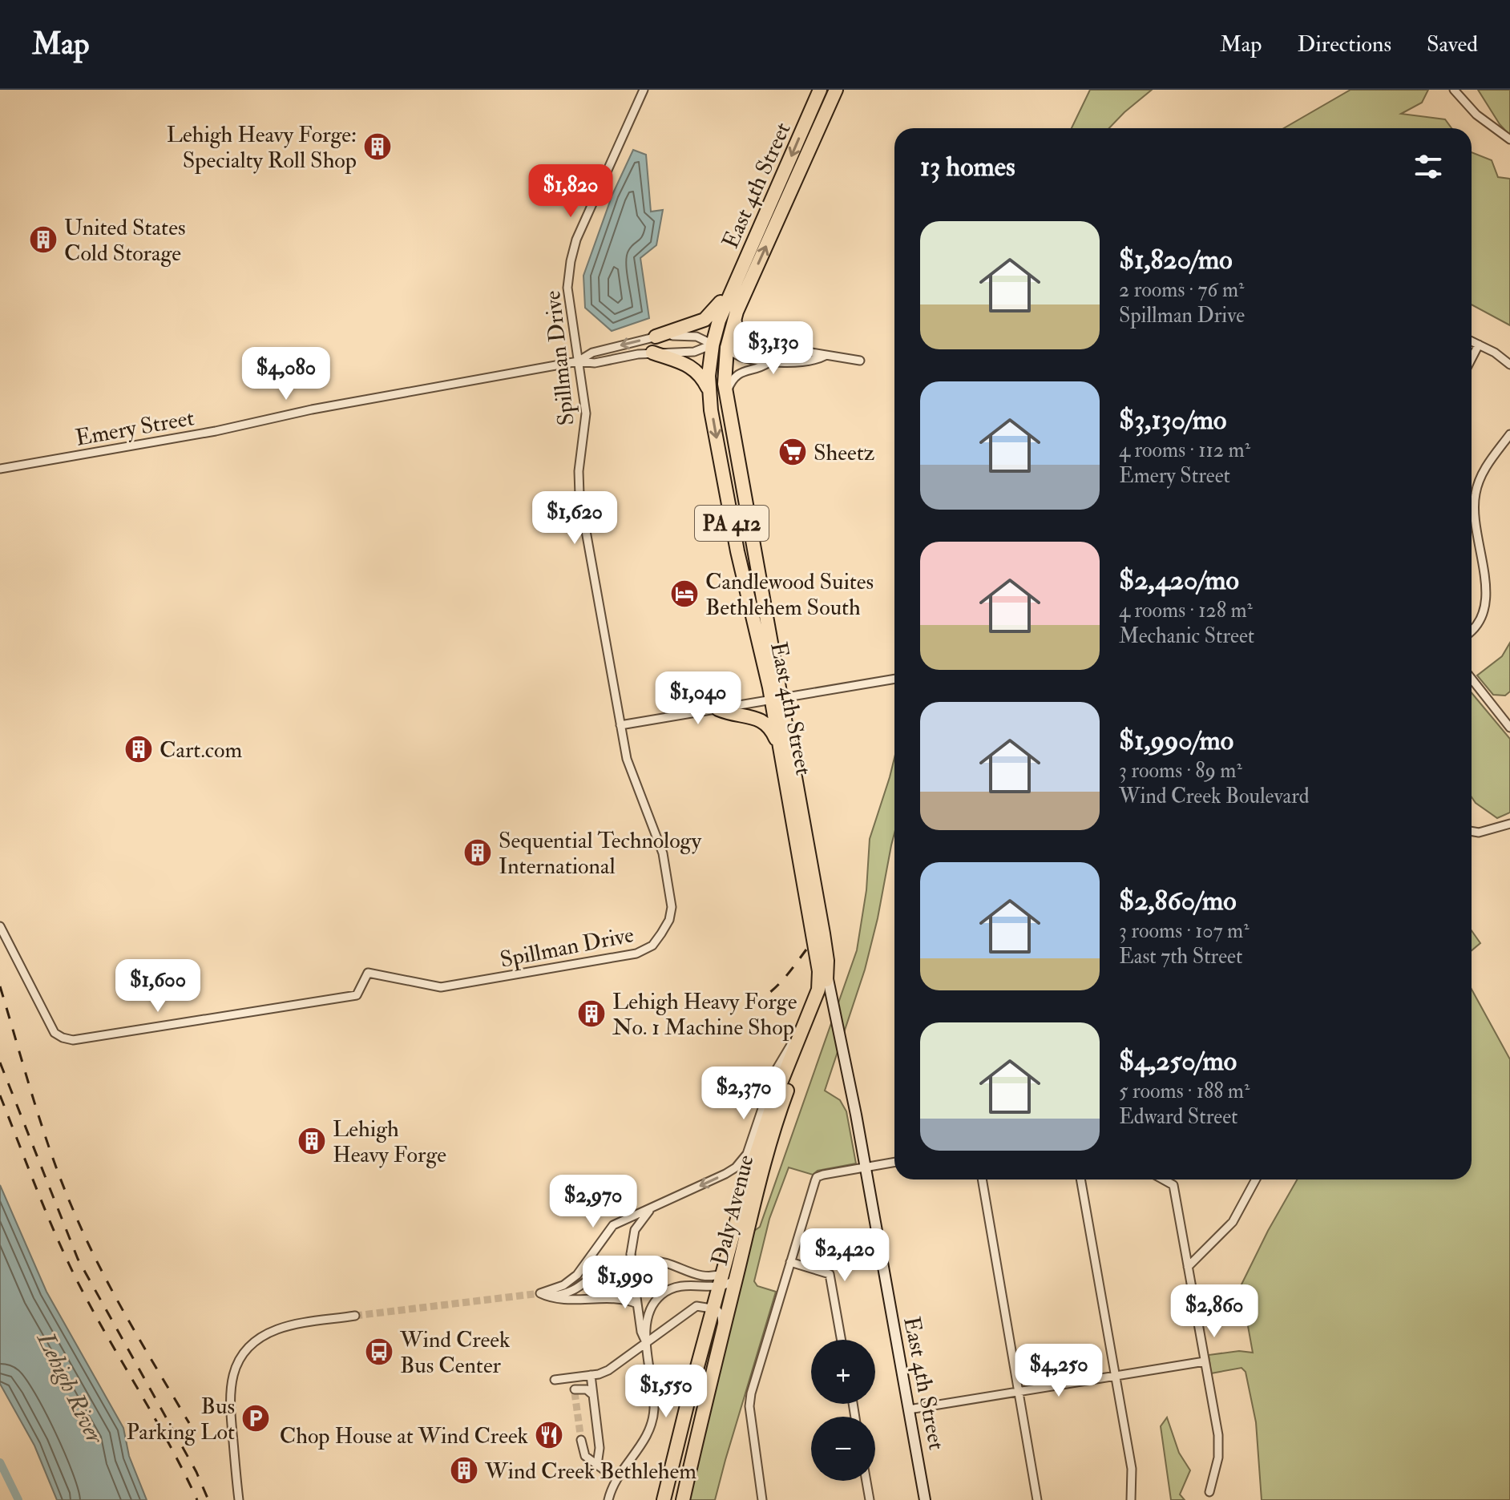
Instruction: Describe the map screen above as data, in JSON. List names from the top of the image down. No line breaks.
{"streets":{"highway":["East 4th Street","PA 412","Daly Avenue"],"street":["Spillman Drive","Emery Street"]},"crossings":[["East 4th Street","Emery Street"],["East 4th Street","Daly Avenue"],["Spillman Drive","Emery Street"]],"water":["Lehigh River"],"places":{"building":["Lehigh Heavy Forge: Specialty Roll Shop","United States Cold Storage","Cart.com","Sequential Technology International","Lehigh Heavy Forge No. 1 Machine Shop","Lehigh Heavy Forge","Wind Creek Bethlehem"],"supermarket":["Sheetz"],"hotel":["Candlewood Suites Bethlehem South"],"bus stop":["Wind Creek Bus Center"],"parking":["Bus Parking Lot"],"restaurant":["Chop House at Wind Creek"]},"page":{"header":"Map","nav":["Map","Directions","Saved"],"heading":"13 homes","price":["$1,820","$3,130","$4,080","$1,620","$1,040","$1,600","$2,370","$2,970","$2,420","$1,990","$2,860","$4,250","$1,550"],"list":[{"name":"$1,820/mo","note":"2 rooms · 76 m² · Spillman Drive"},{"name":"$3,130/mo","note":"4 rooms · 112 m² · Emery Street"},{"name":"$2,420/mo","note":"4 rooms · 128 m² · Mechanic Street"},{"name":"$1,990/mo","note":"3 rooms · 89 m² · Wind Creek Boulevard"},{"name":"$2,860/mo","note":"3 rooms · 107 m² · East 7th Street"},{"name":"$4,250/mo","note":"5 rooms · 188 m² · Edward Street"}],"map_buttons":["+","−"]}}
